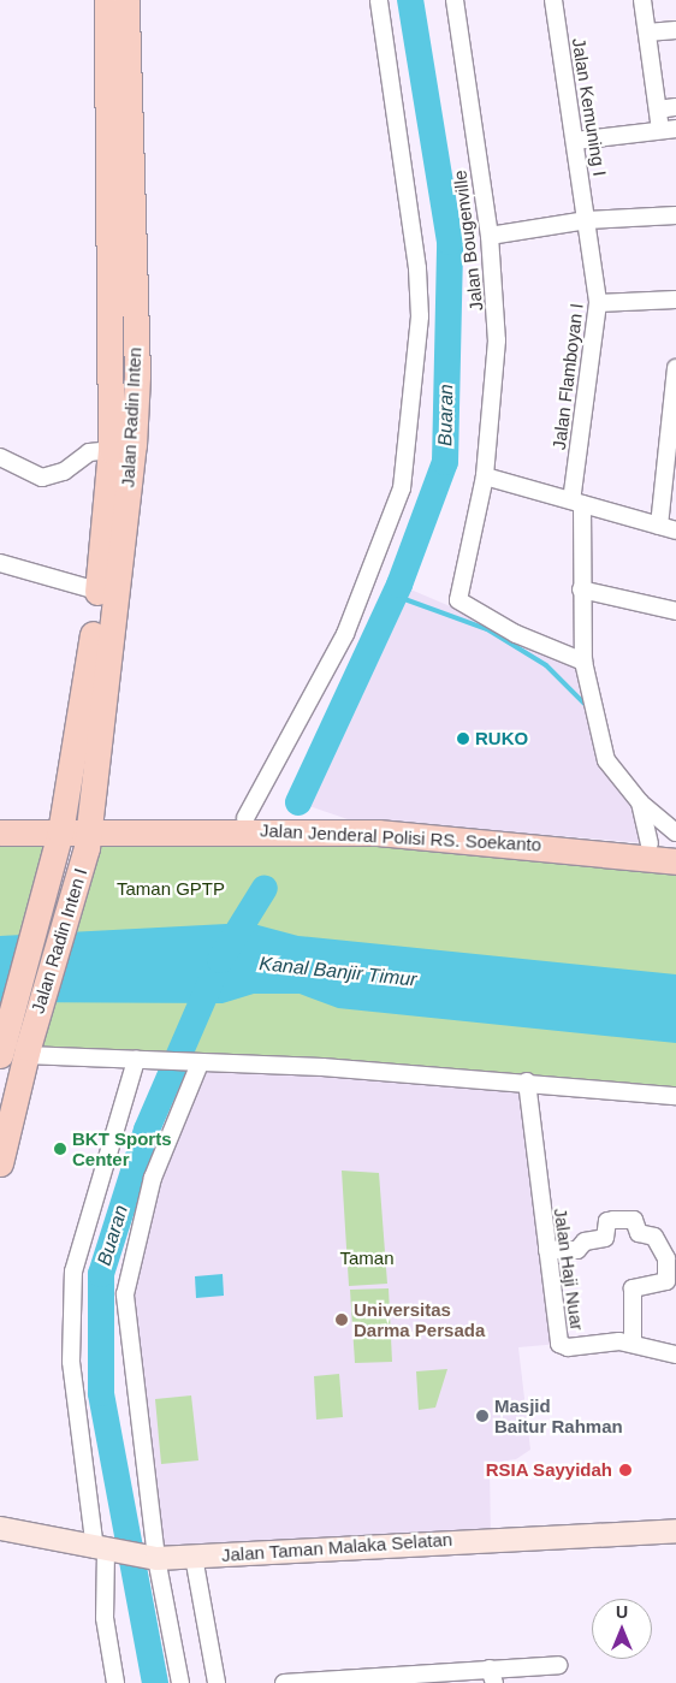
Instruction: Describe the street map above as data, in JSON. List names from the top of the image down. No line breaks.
{"streets":{"main road":["Jalan Radin Inten","Jalan Jenderal Polisi RS. Soekanto","Jalan Radin Inten I"],"street":["Jalan Kemuning I","Jalan Bougenville","Jalan Flamboyan I","Jalan Haji Nuar","Jalan Taman Malaka Selatan"]},"crossings":[["Jalan Kemuning I","Jalan Flamboyan I"],["Jalan Bougenville","Jalan Flamboyan I"],["Jalan Radin Inten","Jalan Jenderal Polisi RS. Soekanto"],["Jalan Radin Inten","Jalan Radin Inten I"],["Jalan Jenderal Polisi RS. Soekanto","Jalan Radin Inten I"]],"water":["Buaran","Kanal Banjir Timur"],"parks":["Taman GPTP","Taman"],"places":["RUKO","BKT Sports Center","Universitas Darma Persada","Masjid Baitur Rahman","RSIA Sayyidah"],"north":"top"}
